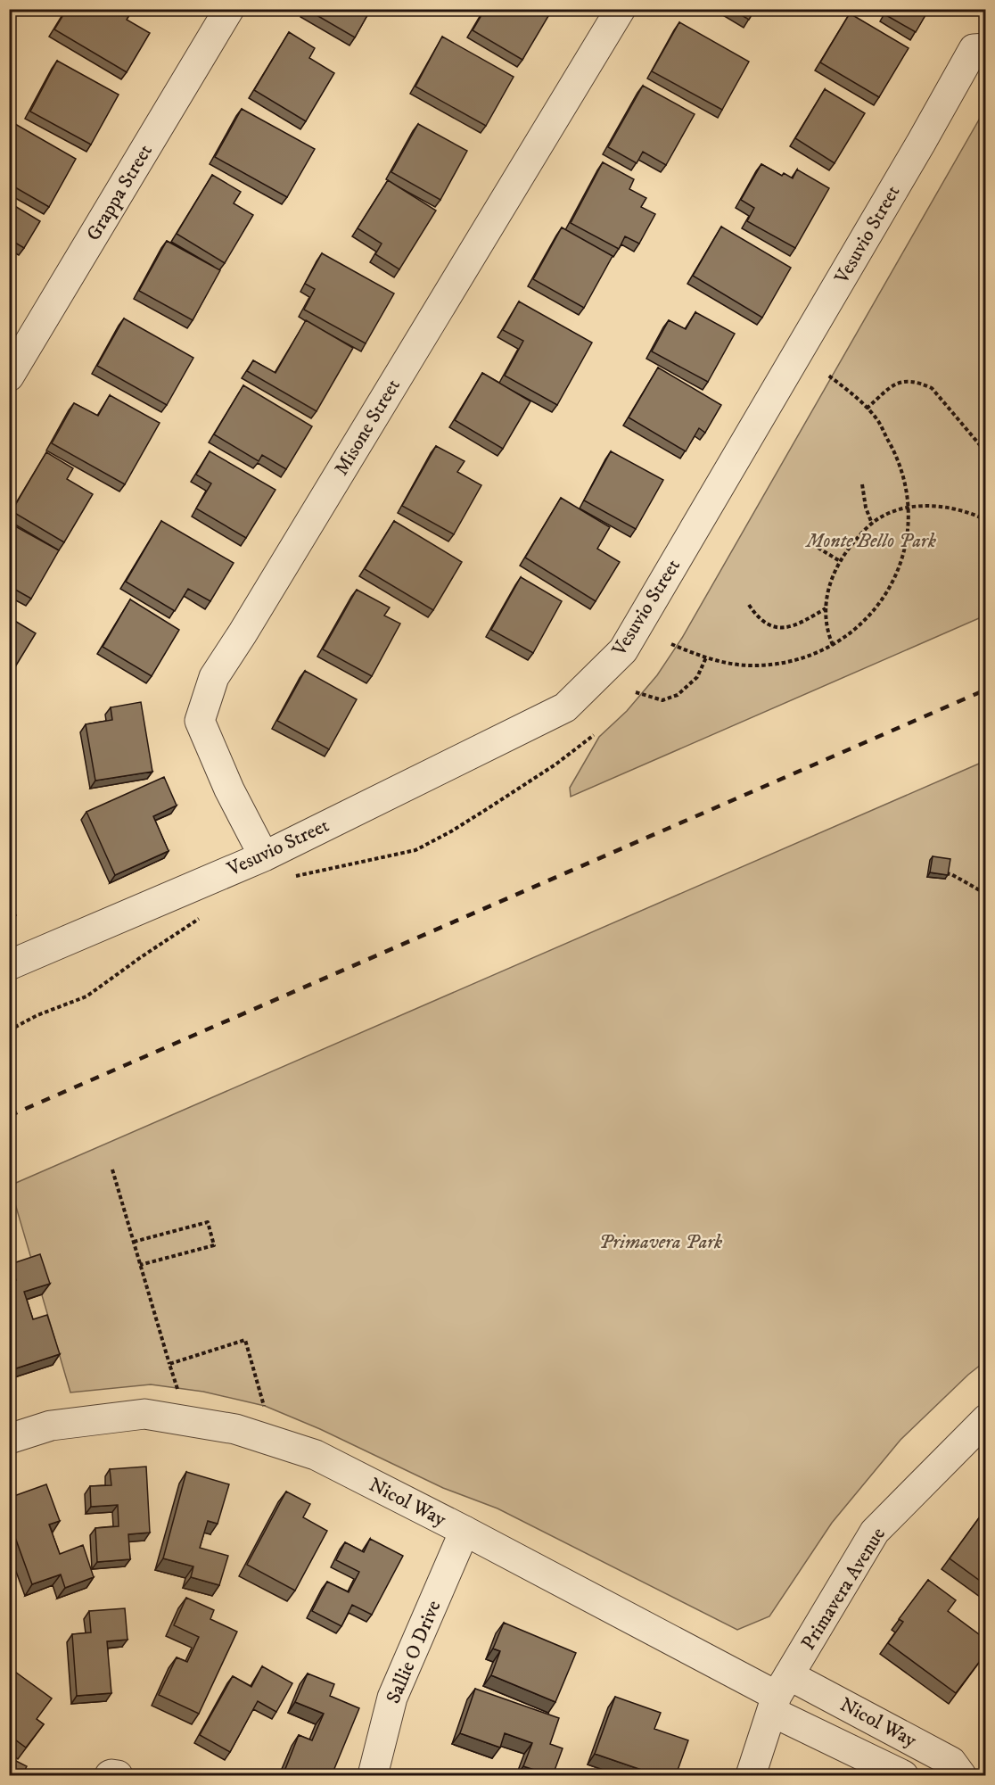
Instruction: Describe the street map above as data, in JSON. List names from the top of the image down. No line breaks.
{"streets":{"street":["Grappa Street","Vesuvio Street","Misone Street","Nicol Way","Primavera Avenue","Sallie O Drive"]},"crossings":[["Vesuvio Street","Misone Street"],["Nicol Way","Primavera Avenue"],["Nicol Way","Sallie O Drive"]],"parks":["Monte Bello Park","Primavera Park"]}
